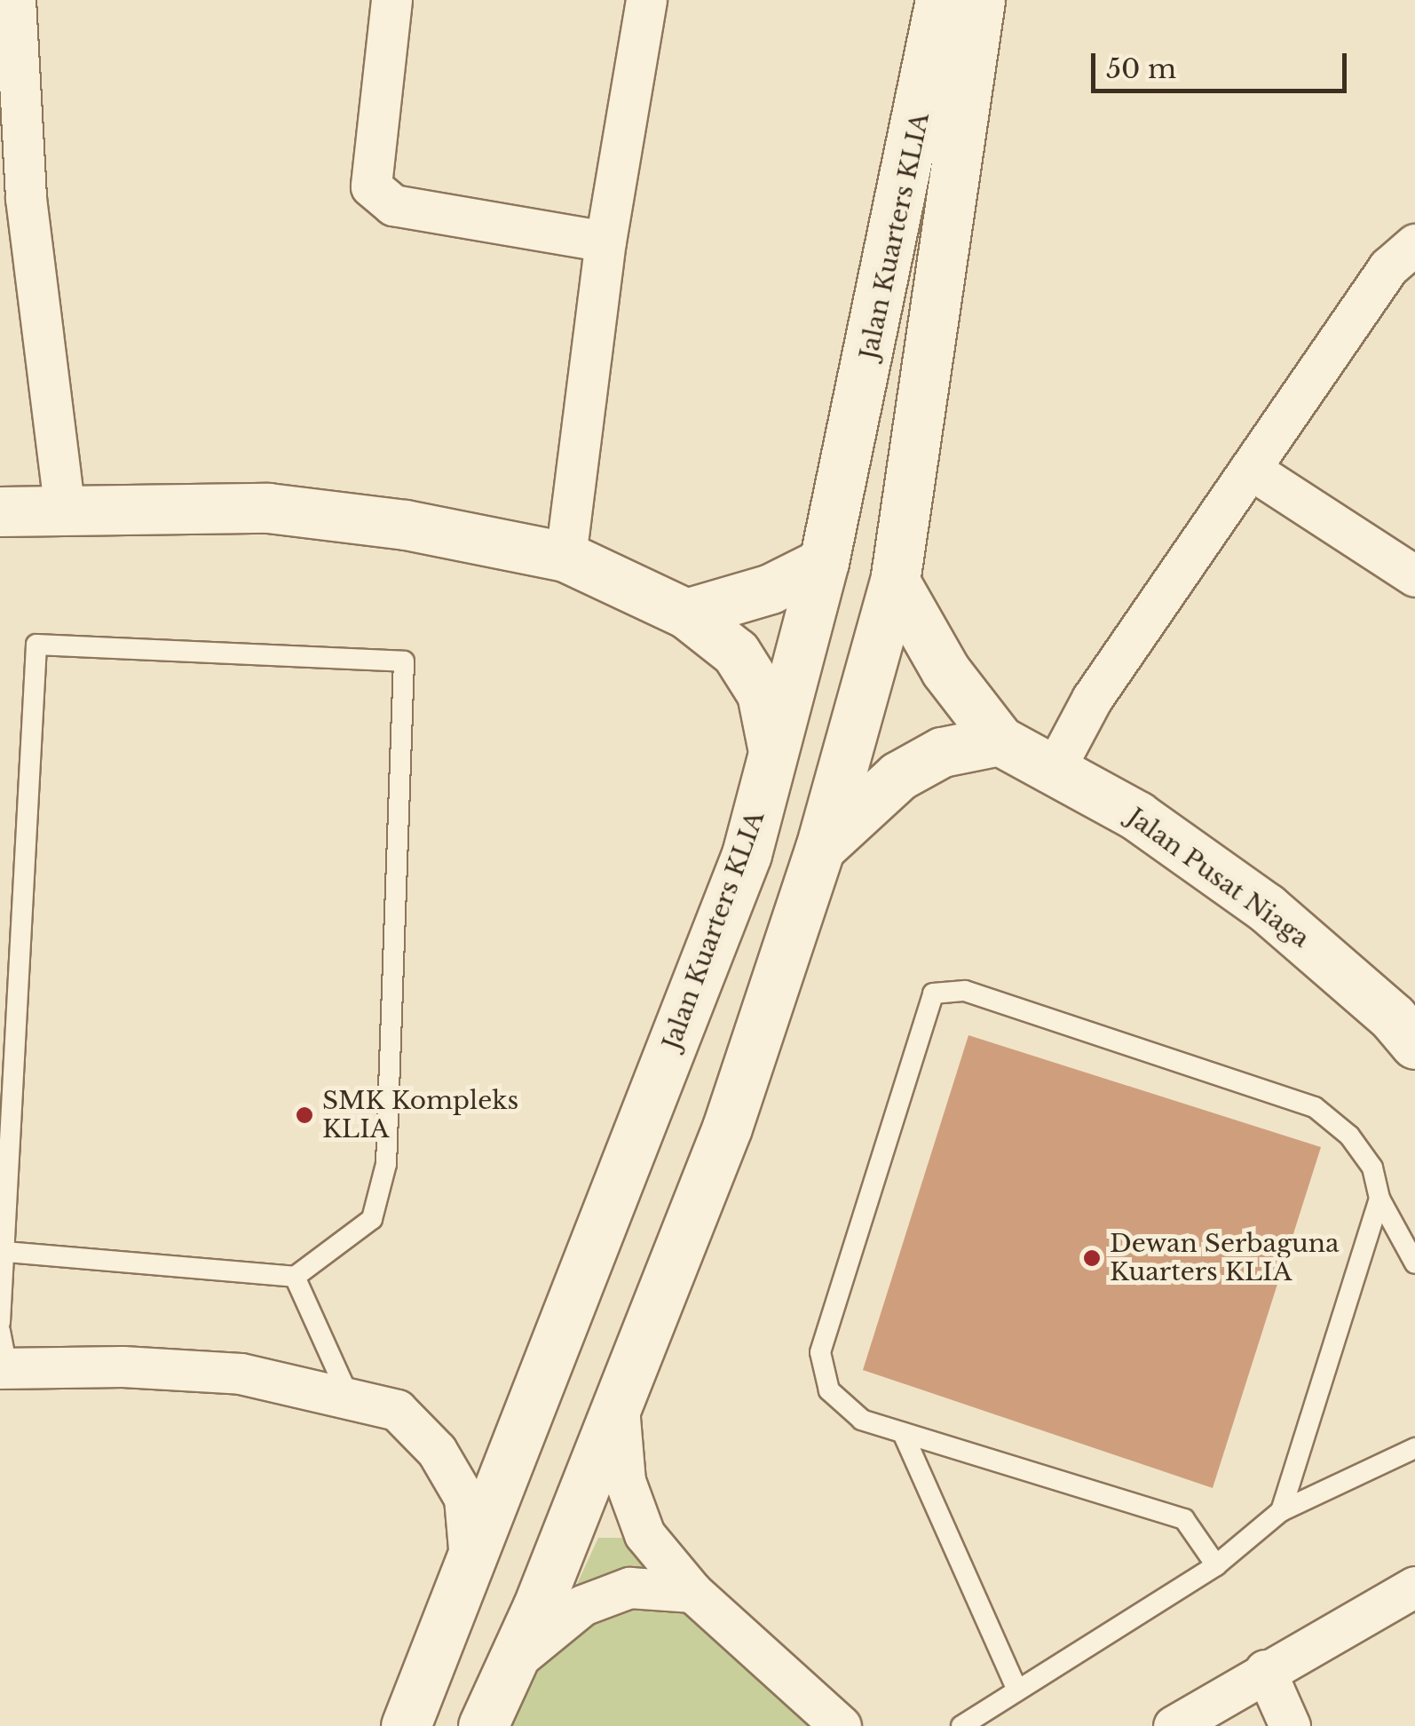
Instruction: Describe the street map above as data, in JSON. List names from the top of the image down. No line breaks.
{"streets":{"main road":["Jalan Kuarters KLIA","Jalan Pusat Niaga"]},"places":["SMK Kompleks KLIA","Dewan Serbaguna Kuarters KLIA"],"scale_bar":"50 m"}
